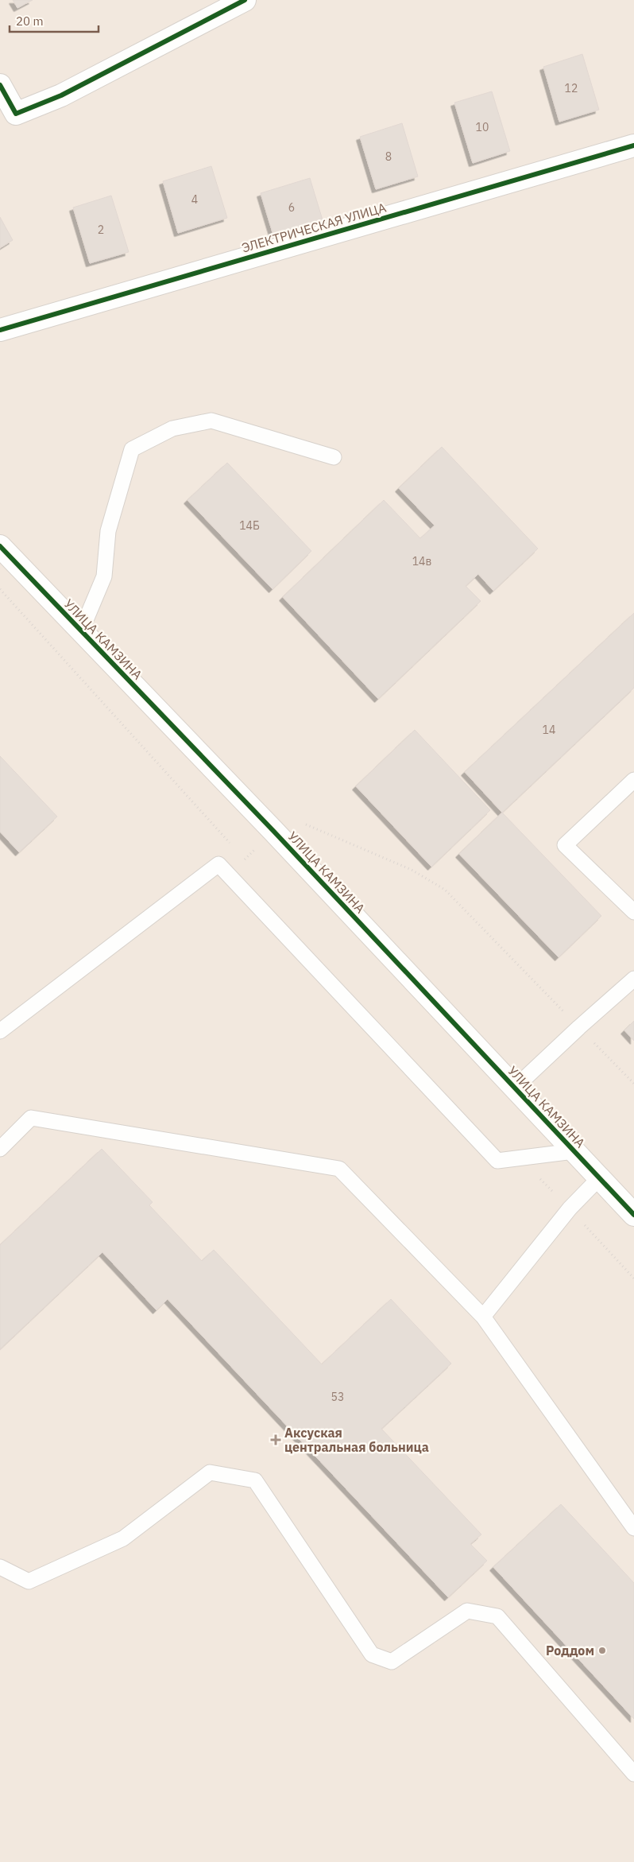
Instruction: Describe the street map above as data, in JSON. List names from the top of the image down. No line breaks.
{"streets":{"street":["ЭЛЕКТРИЧЕСКАЯ УЛИЦА","УЛИЦА КАМЗИНА"]},"places":{"health":["Аксуская центральная больница"],"other":["Роддом"]},"house_numbers":["12","10","8","4","6","2","14Б","14в","14","53"],"scale_bar":"20 m"}
